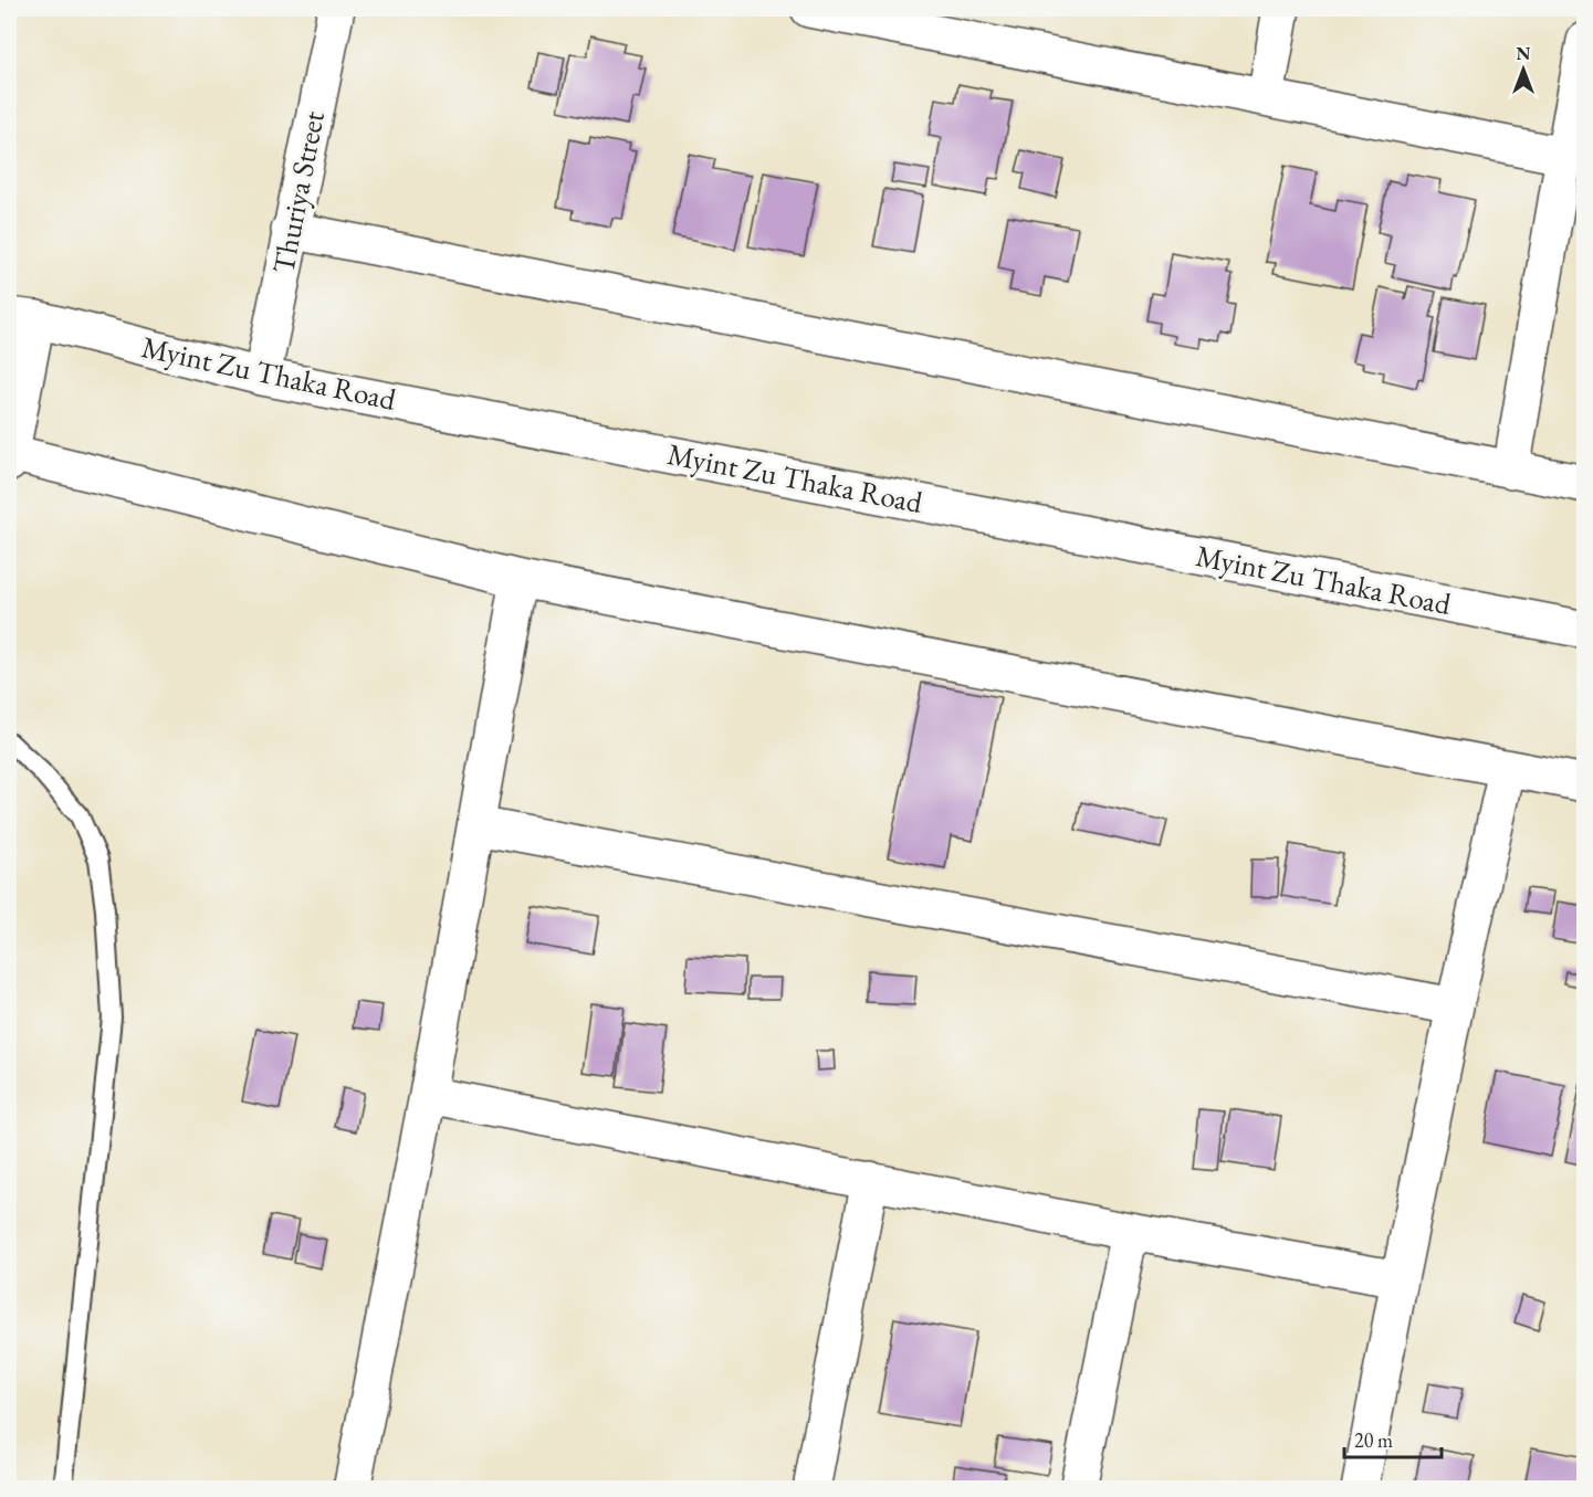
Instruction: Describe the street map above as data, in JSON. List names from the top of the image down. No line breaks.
{"streets":{"street":["Thuriya Street","Myint Zu Thaka Road"]},"crossings":[["Thuriya Street","Myint Zu Thaka Road"]],"scale_bar":"20 m","north":"top"}
